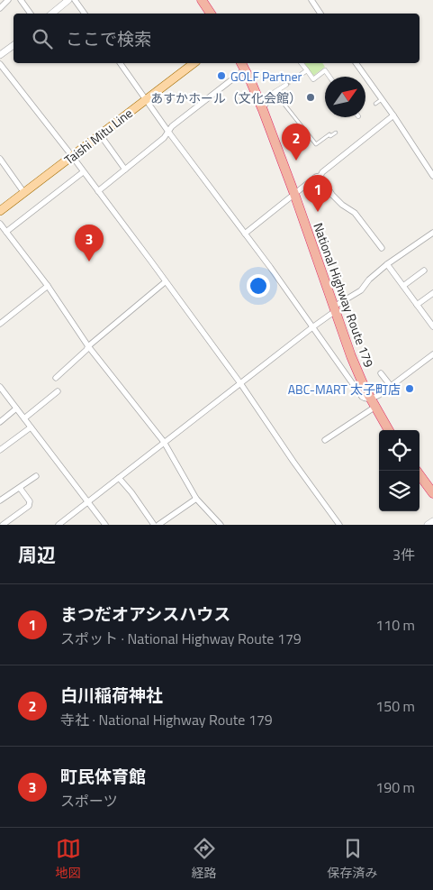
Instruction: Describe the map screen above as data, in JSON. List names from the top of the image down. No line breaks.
{"streets":{"highway":["National Highway Route 179"],"main road":["Taishi Mitu Line"]},"places":["GOLF Partner","あすかホール（文化会館）","ABC-MART 太子町店"],"north":"top right","page":{"search":"ここで検索","pins":["2","1","3"],"heading":["周辺","3件"],"list":[{"mark":"1","name":"まつだオアシスハウス","note":"スポット · National Highway Route 179","value":"110 m"},{"mark":"2","name":"白川稲荷神社","note":"寺社 · National Highway Route 179","value":"150 m"},{"mark":"3","name":"町民体育館","note":"スポーツ","value":"190 m"}],"nav":["地図","経路","保存済み"]}}
